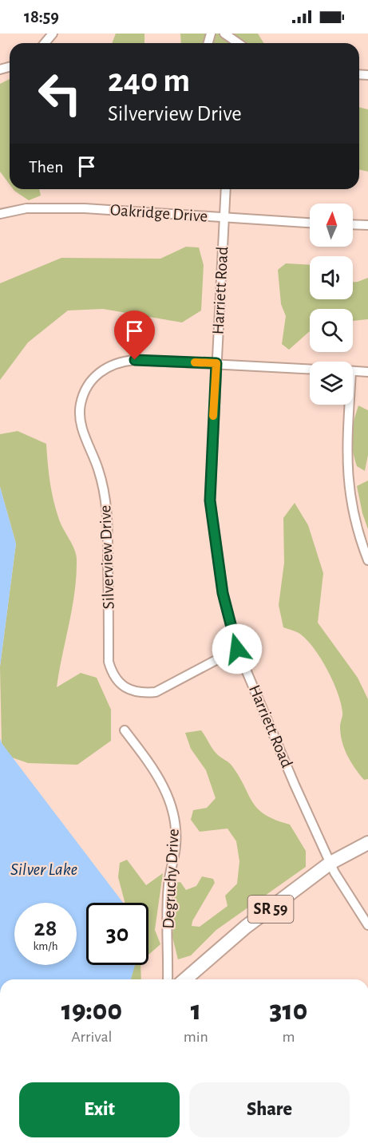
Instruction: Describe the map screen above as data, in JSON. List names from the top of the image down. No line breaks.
{"streets":{"main road":["SR 59"],"street":["Oakridge Drive","Harriett Road","Silverview Drive","Degruchy Drive"]},"crossings":[["Oakridge Drive","Harriett Road"],["Harriett Road","Silverview Drive"],["Harriett Road","SR 59"]],"water":["Silver Lake"],"north":"top","page":{"status":"18:59","turn":["240 m","Silverview Drive"],"then":"Then","speed":"28 km/h","limit":"30","eta":["19:00","Arrival","1","min","310","m"],"buttons":["Exit","Share"]}}
